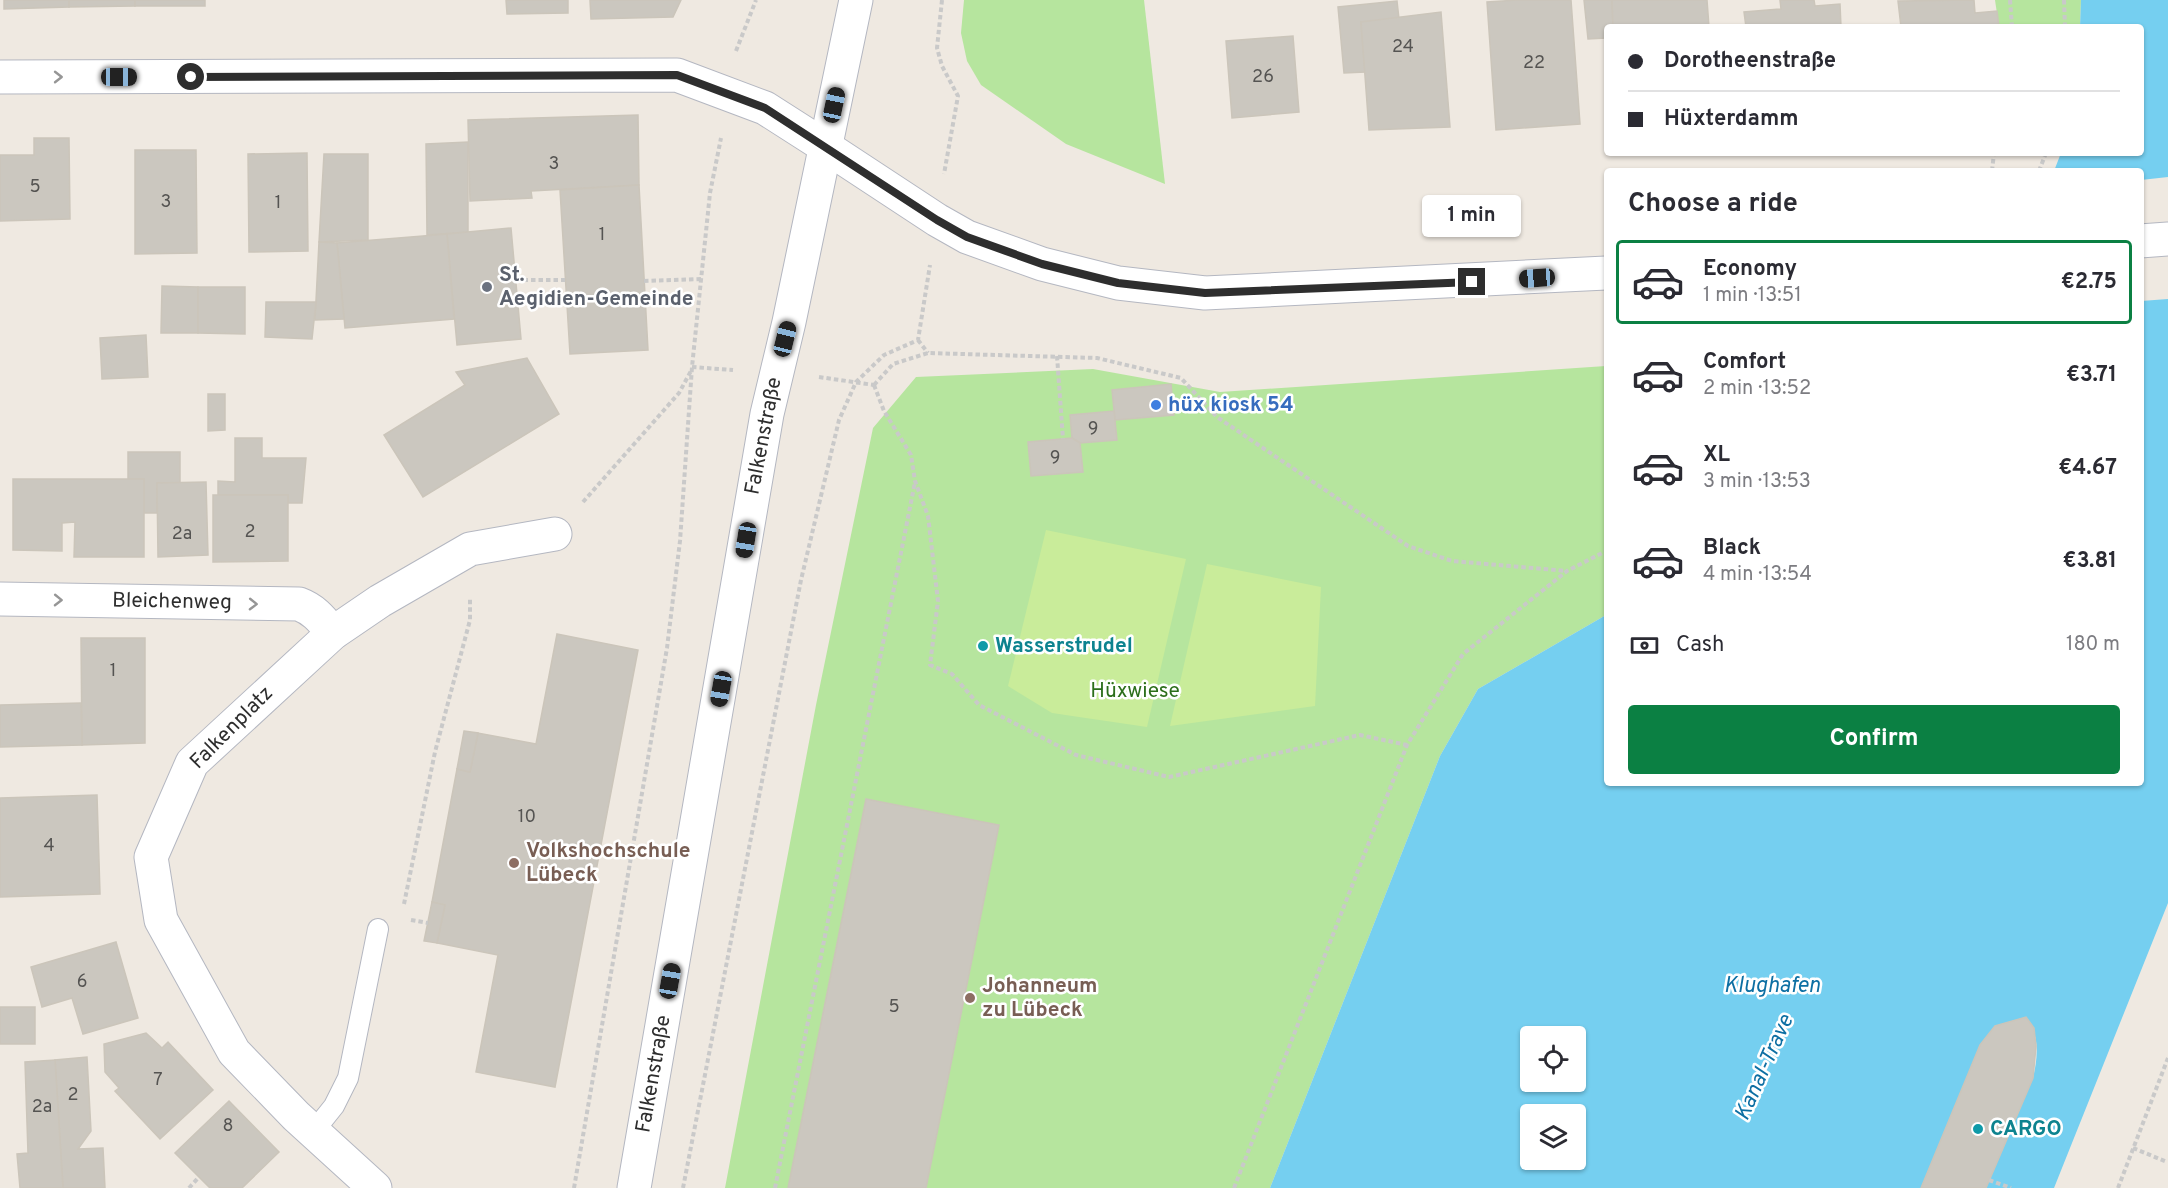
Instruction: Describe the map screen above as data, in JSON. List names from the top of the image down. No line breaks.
{"streets":{"street":["Falkenstraße","Bleichenweg","Falkenplatz"]},"crossings":[["Bleichenweg","Falkenplatz"]],"one_way":["Bleichenweg"],"water":["Klughafen","Kanal-Trave"],"parks":["Hüxwiese"],"places":["St. Aegidien-Gemeinde","hüx kiosk 54","Wasserstrudel","Volkshochschule Lübeck","Johanneum zu Lübeck","CARGO"],"house_numbers":["24","22","26","3","5","3","1","1","9","9","2","2a","1","10","4","6","5","7","2","2a","8"],"page":{"banner":["Dorotheenstraße","Hüxterdamm"],"heading":"Choose a ride","bubble":"1 min","list":[{"name":"Economy","note":"1 min · 13:51","value":"€2.75"},{"name":"Comfort","note":"2 min · 13:52","value":"€3.71"},{"name":"XL","note":"3 min · 13:53","value":"€4.67"},{"name":"Black","note":"4 min · 13:54","value":"€3.81"}],"pay":["Cash","180 m"],"buttons":"Confirm"}}
